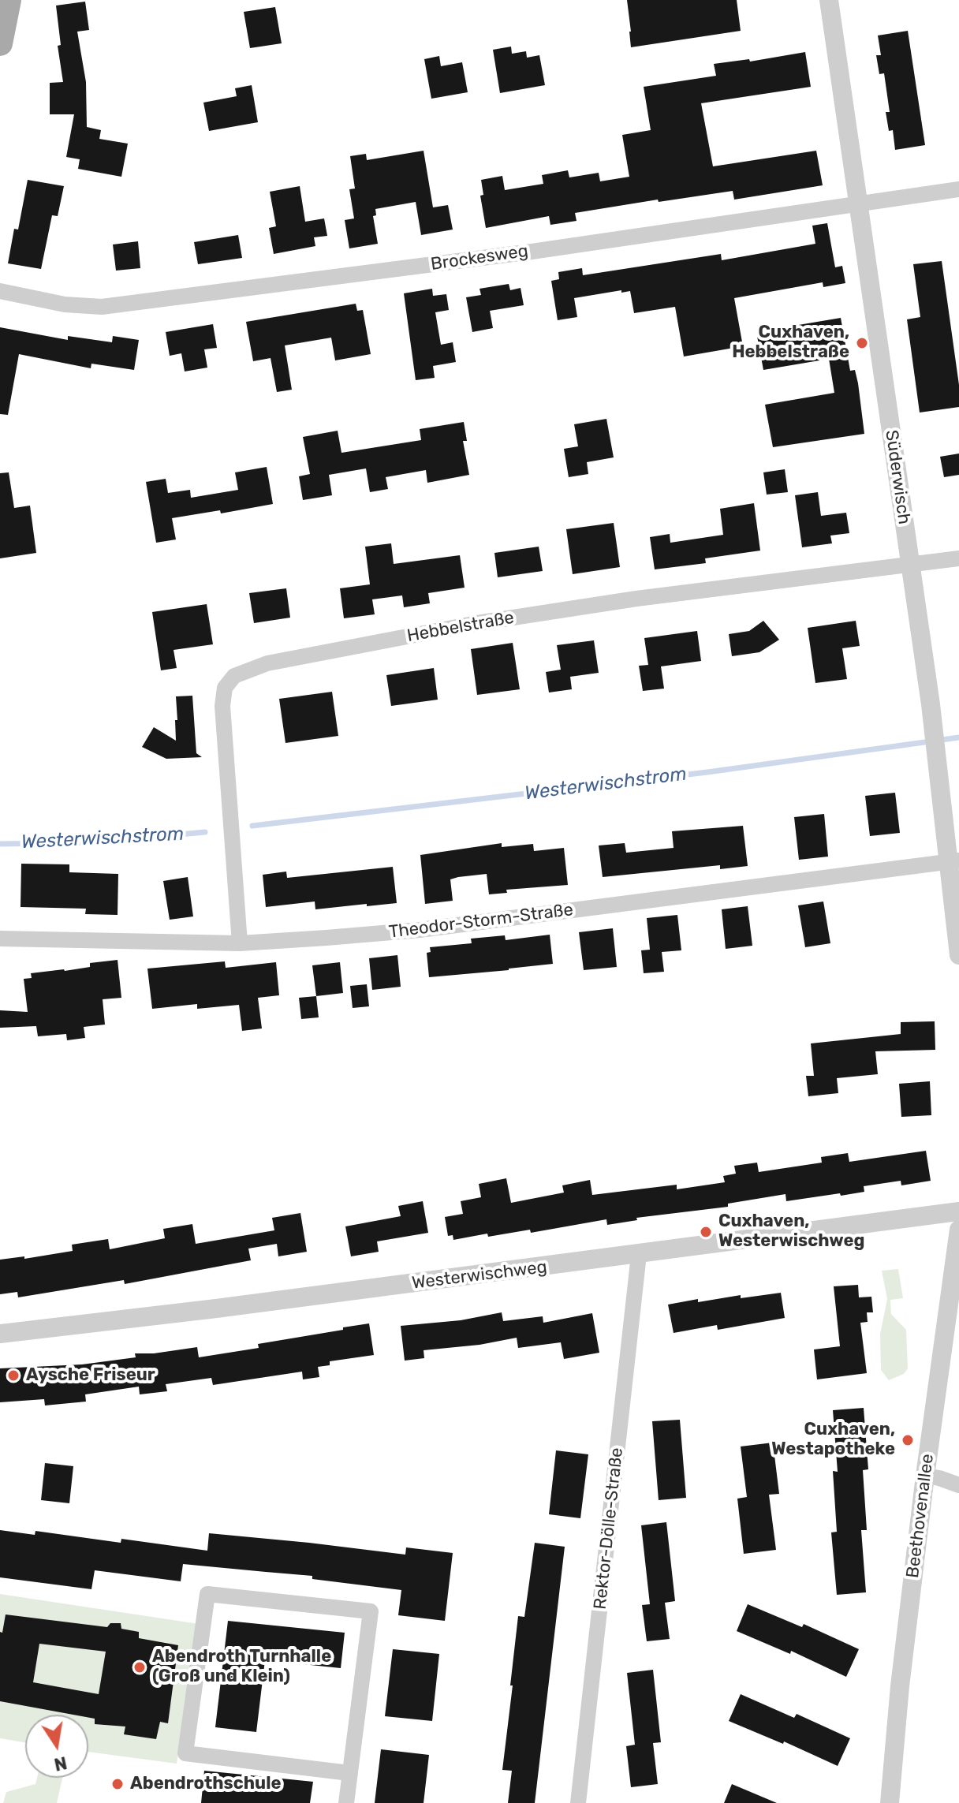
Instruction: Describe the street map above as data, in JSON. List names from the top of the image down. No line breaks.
{"streets":{"street":["Brockesweg","Süderwisch","Hebbelstraße","Theodor-Storm-Straße","Westerwischweg","Beethovenallee","Rektor-Dölle-Straße"]},"crossings":[["Brockesweg","Süderwisch"],["Süderwisch","Hebbelstraße"],["Süderwisch","Theodor-Storm-Straße"],["Hebbelstraße","Theodor-Storm-Straße"],["Westerwischweg","Rektor-Dölle-Straße"]],"water":["Westerwischstrom"],"places":["Cuxhaven, Hebbelstraße","Cuxhaven, Westerwischweg","Aysche Friseur","Cuxhaven, Westapotheke","Abendroth Turnhalle (Groß und Klein)","Abendrothschule"],"north":"bottom"}
